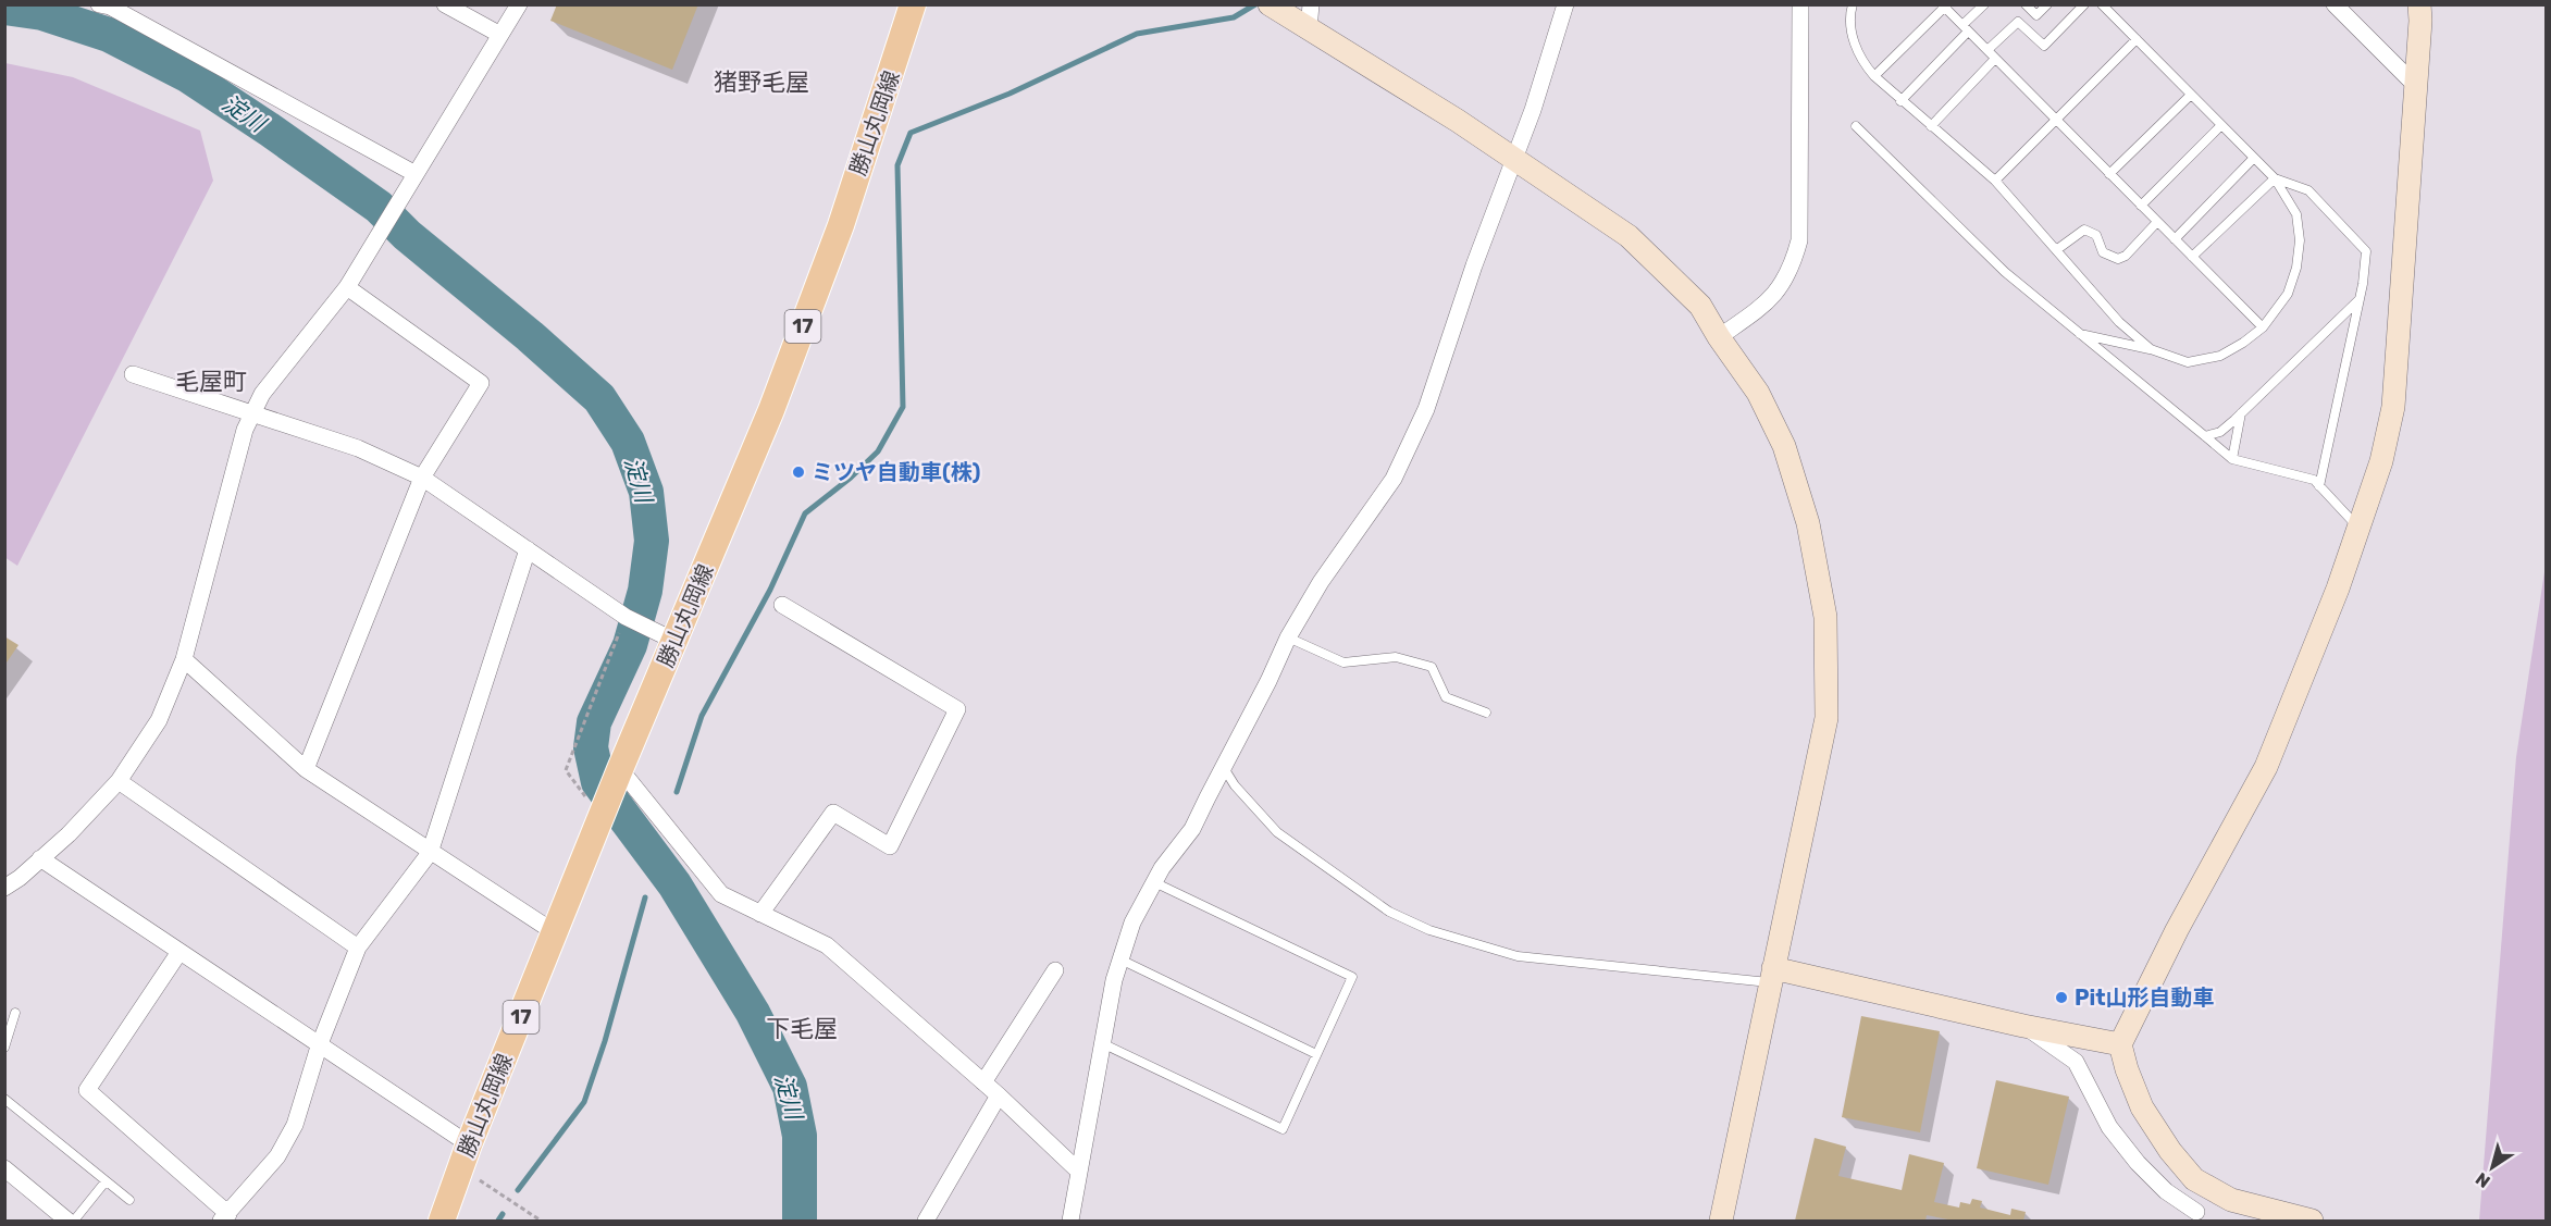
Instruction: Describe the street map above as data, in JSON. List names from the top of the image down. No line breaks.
{"streets":{"main road":["勝山丸岡線","17"]},"districts":["猪野毛屋","毛屋町","下毛屋"],"water":["淀川"],"places":["ミツヤ自動車(株)","Pit山形自動車"],"north":"bottom left"}
